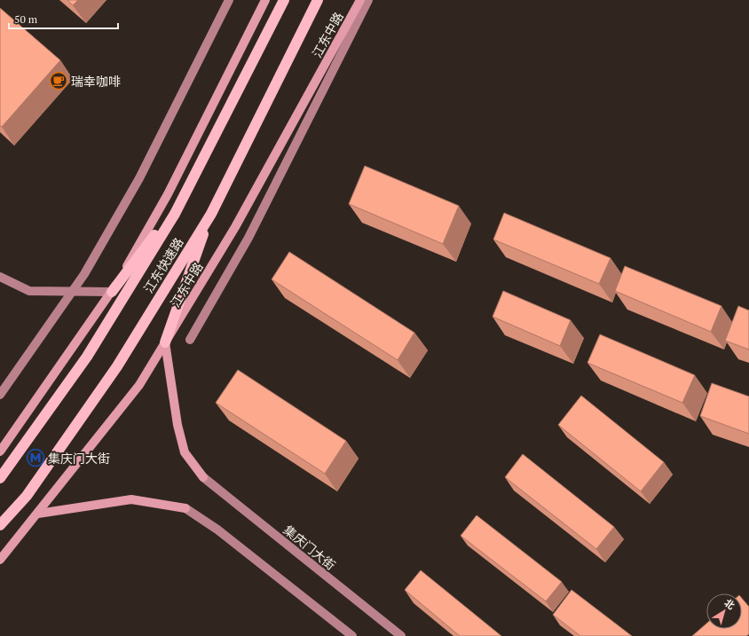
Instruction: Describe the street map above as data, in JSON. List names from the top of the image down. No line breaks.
{"streets":{"highway":["江东快速路"],"main road":["江东中路"],"street":["集庆门大街"]},"places":{"cafe":["瑞幸咖啡"],"metro station":["集庆门大街"]},"scale_bar":"50 m","north":"top right"}
